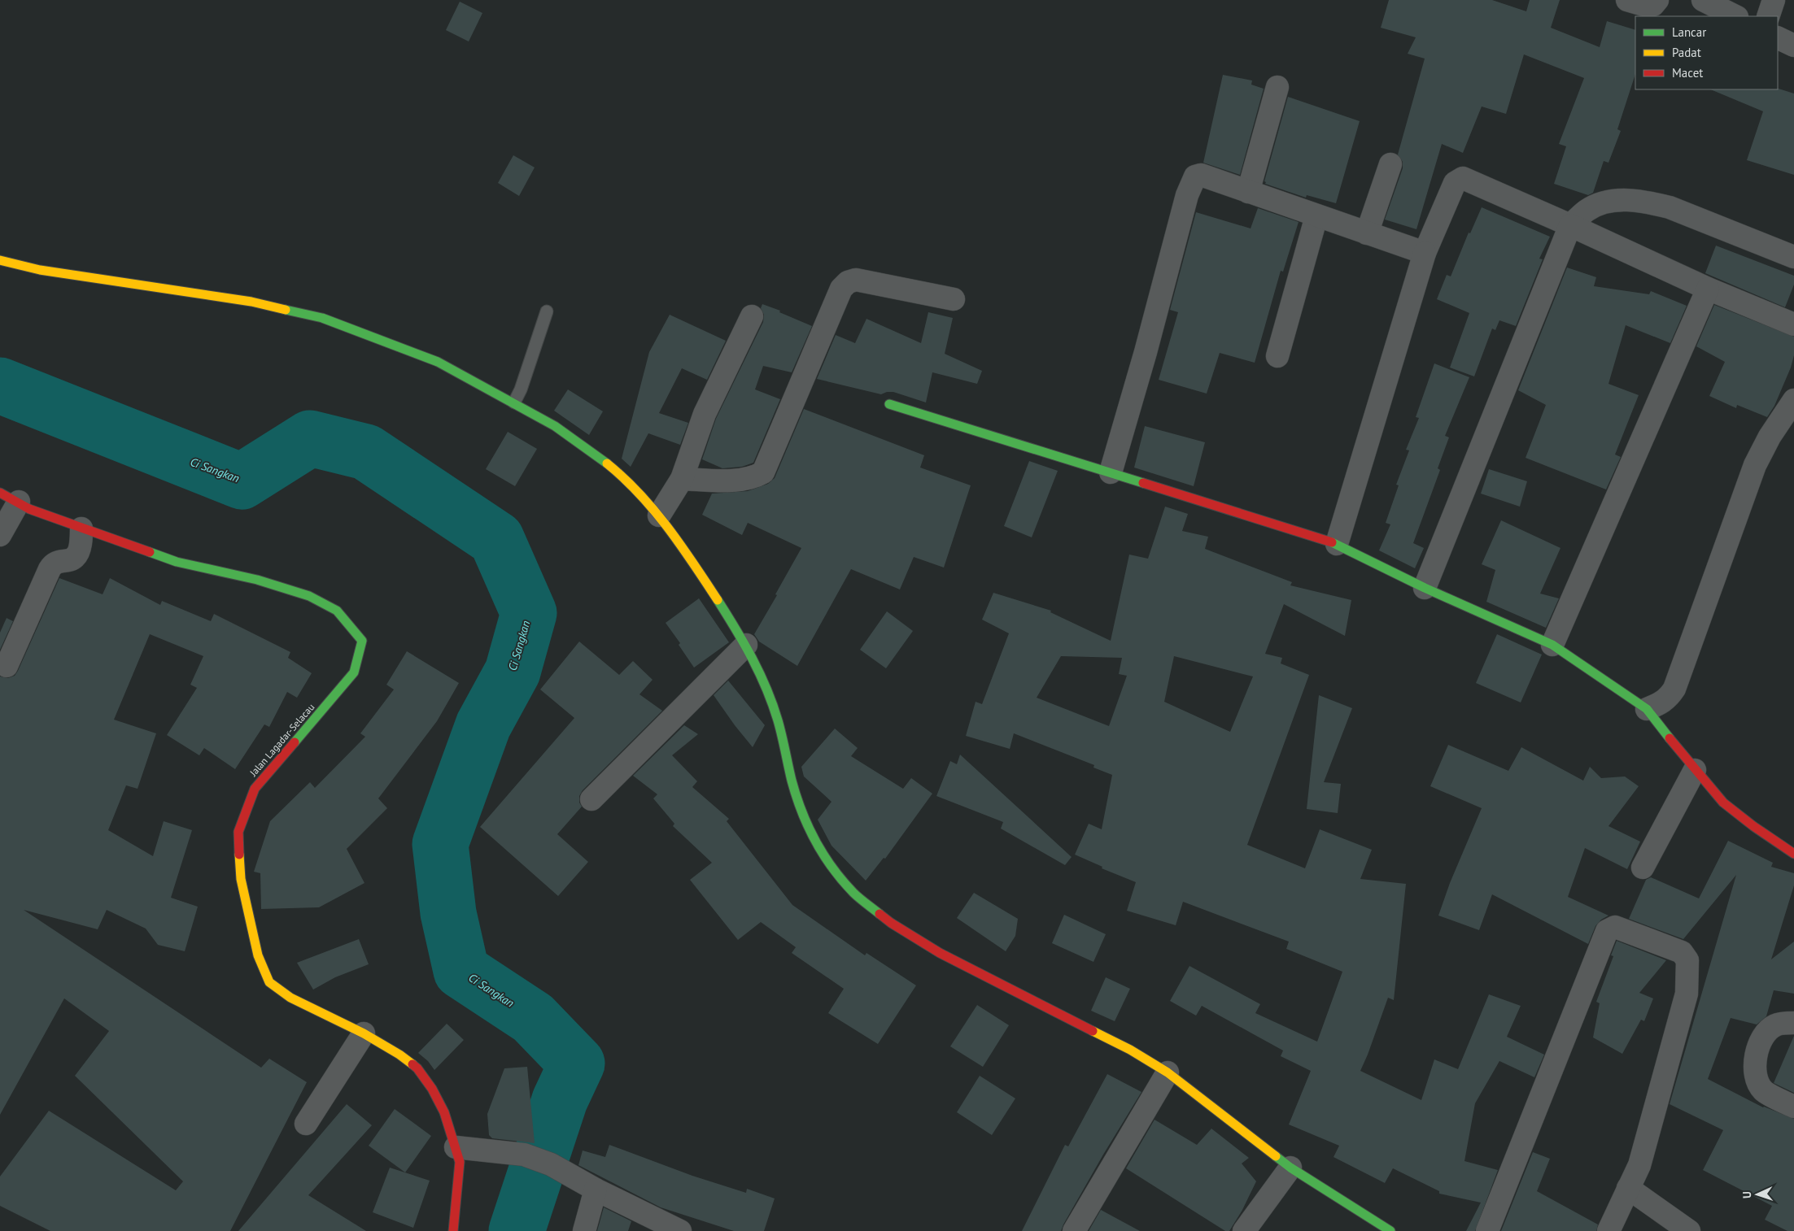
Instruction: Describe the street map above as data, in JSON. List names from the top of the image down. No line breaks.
{"streets":{"street":["Jalan Lagadar-Selacau"]},"water":["Ci Sangkan"],"legend":["Lancar","Padat","Macet"],"north":"left"}
